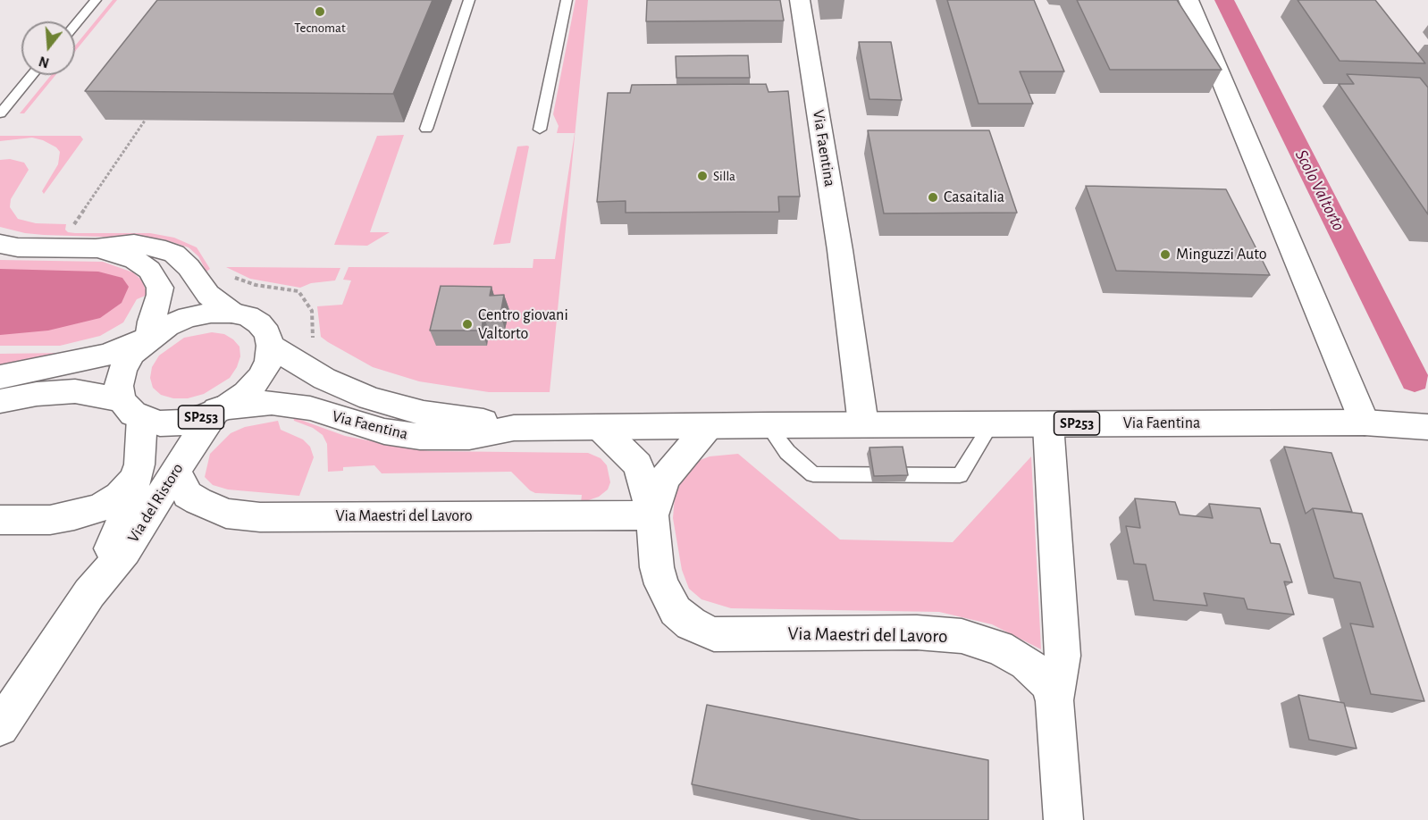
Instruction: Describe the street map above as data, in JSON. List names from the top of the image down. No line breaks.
{"streets":{"street":["Via Faentina","SP253","Via del Ristoro","Via Maestri del Lavoro"]},"crossings":[["Via Faentina","SP253"],["Via Faentina","Via del Ristoro"],["Via Faentina","Via Maestri del Lavoro"],["SP253","Via del Ristoro"],["Via del Ristoro","Via Maestri del Lavoro"]],"water":["Scolo Valtorto"],"places":["Tecnomat","Silla","Casaitalia","Minguzzi Auto","Centro giovani Valtorto"],"north":"bottom"}
